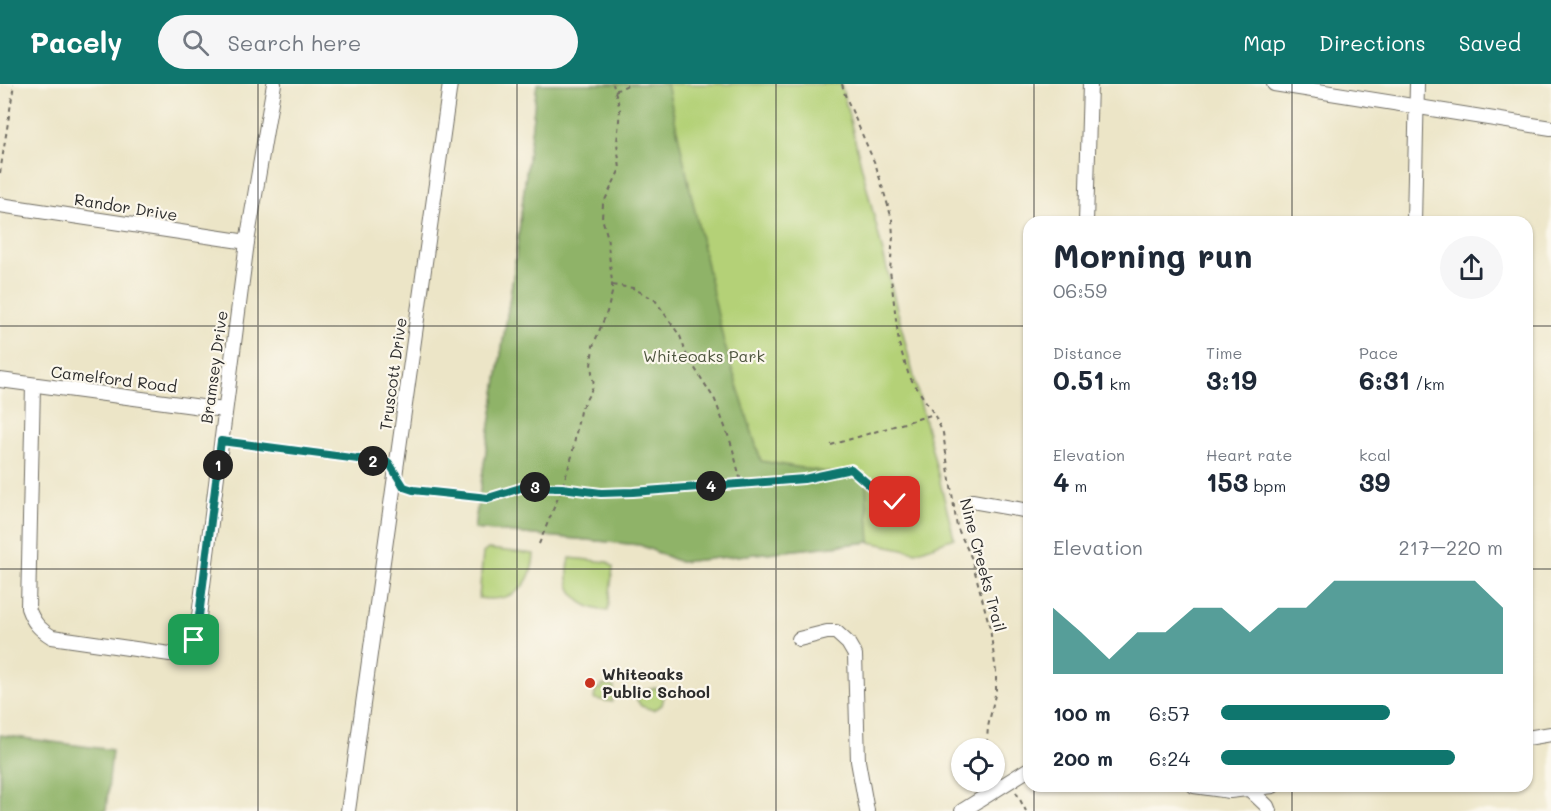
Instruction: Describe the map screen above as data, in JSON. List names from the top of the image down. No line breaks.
{"streets":{"street":["Randor Drive","Bramsey Drive","Truscott Drive","Camelford Road"],"path":["Nine Creeks Trail"]},"crossings":[["Randor Drive","Bramsey Drive"],["Bramsey Drive","Camelford Road"]],"parks":["Whiteoaks Park"],"places":["Whiteoaks Public School"],"page":{"header":"Pacely","search":"Search here","nav":["Map","Directions","Saved"],"heading":["Morning run","06:59"],"stats":[["Distance","0.51 km"],["Time","3:19"],["Pace","6:31 /km"],["Elevation","4 m"],["Heart rate","153 bpm"],["kcal","39"]],"pins":["2","1","4","3"],"chart":["Elevation","217–220 m"],"list":[{"name":"100 m","note":"6:57"},{"name":"200 m","note":"6:24"}]}}
